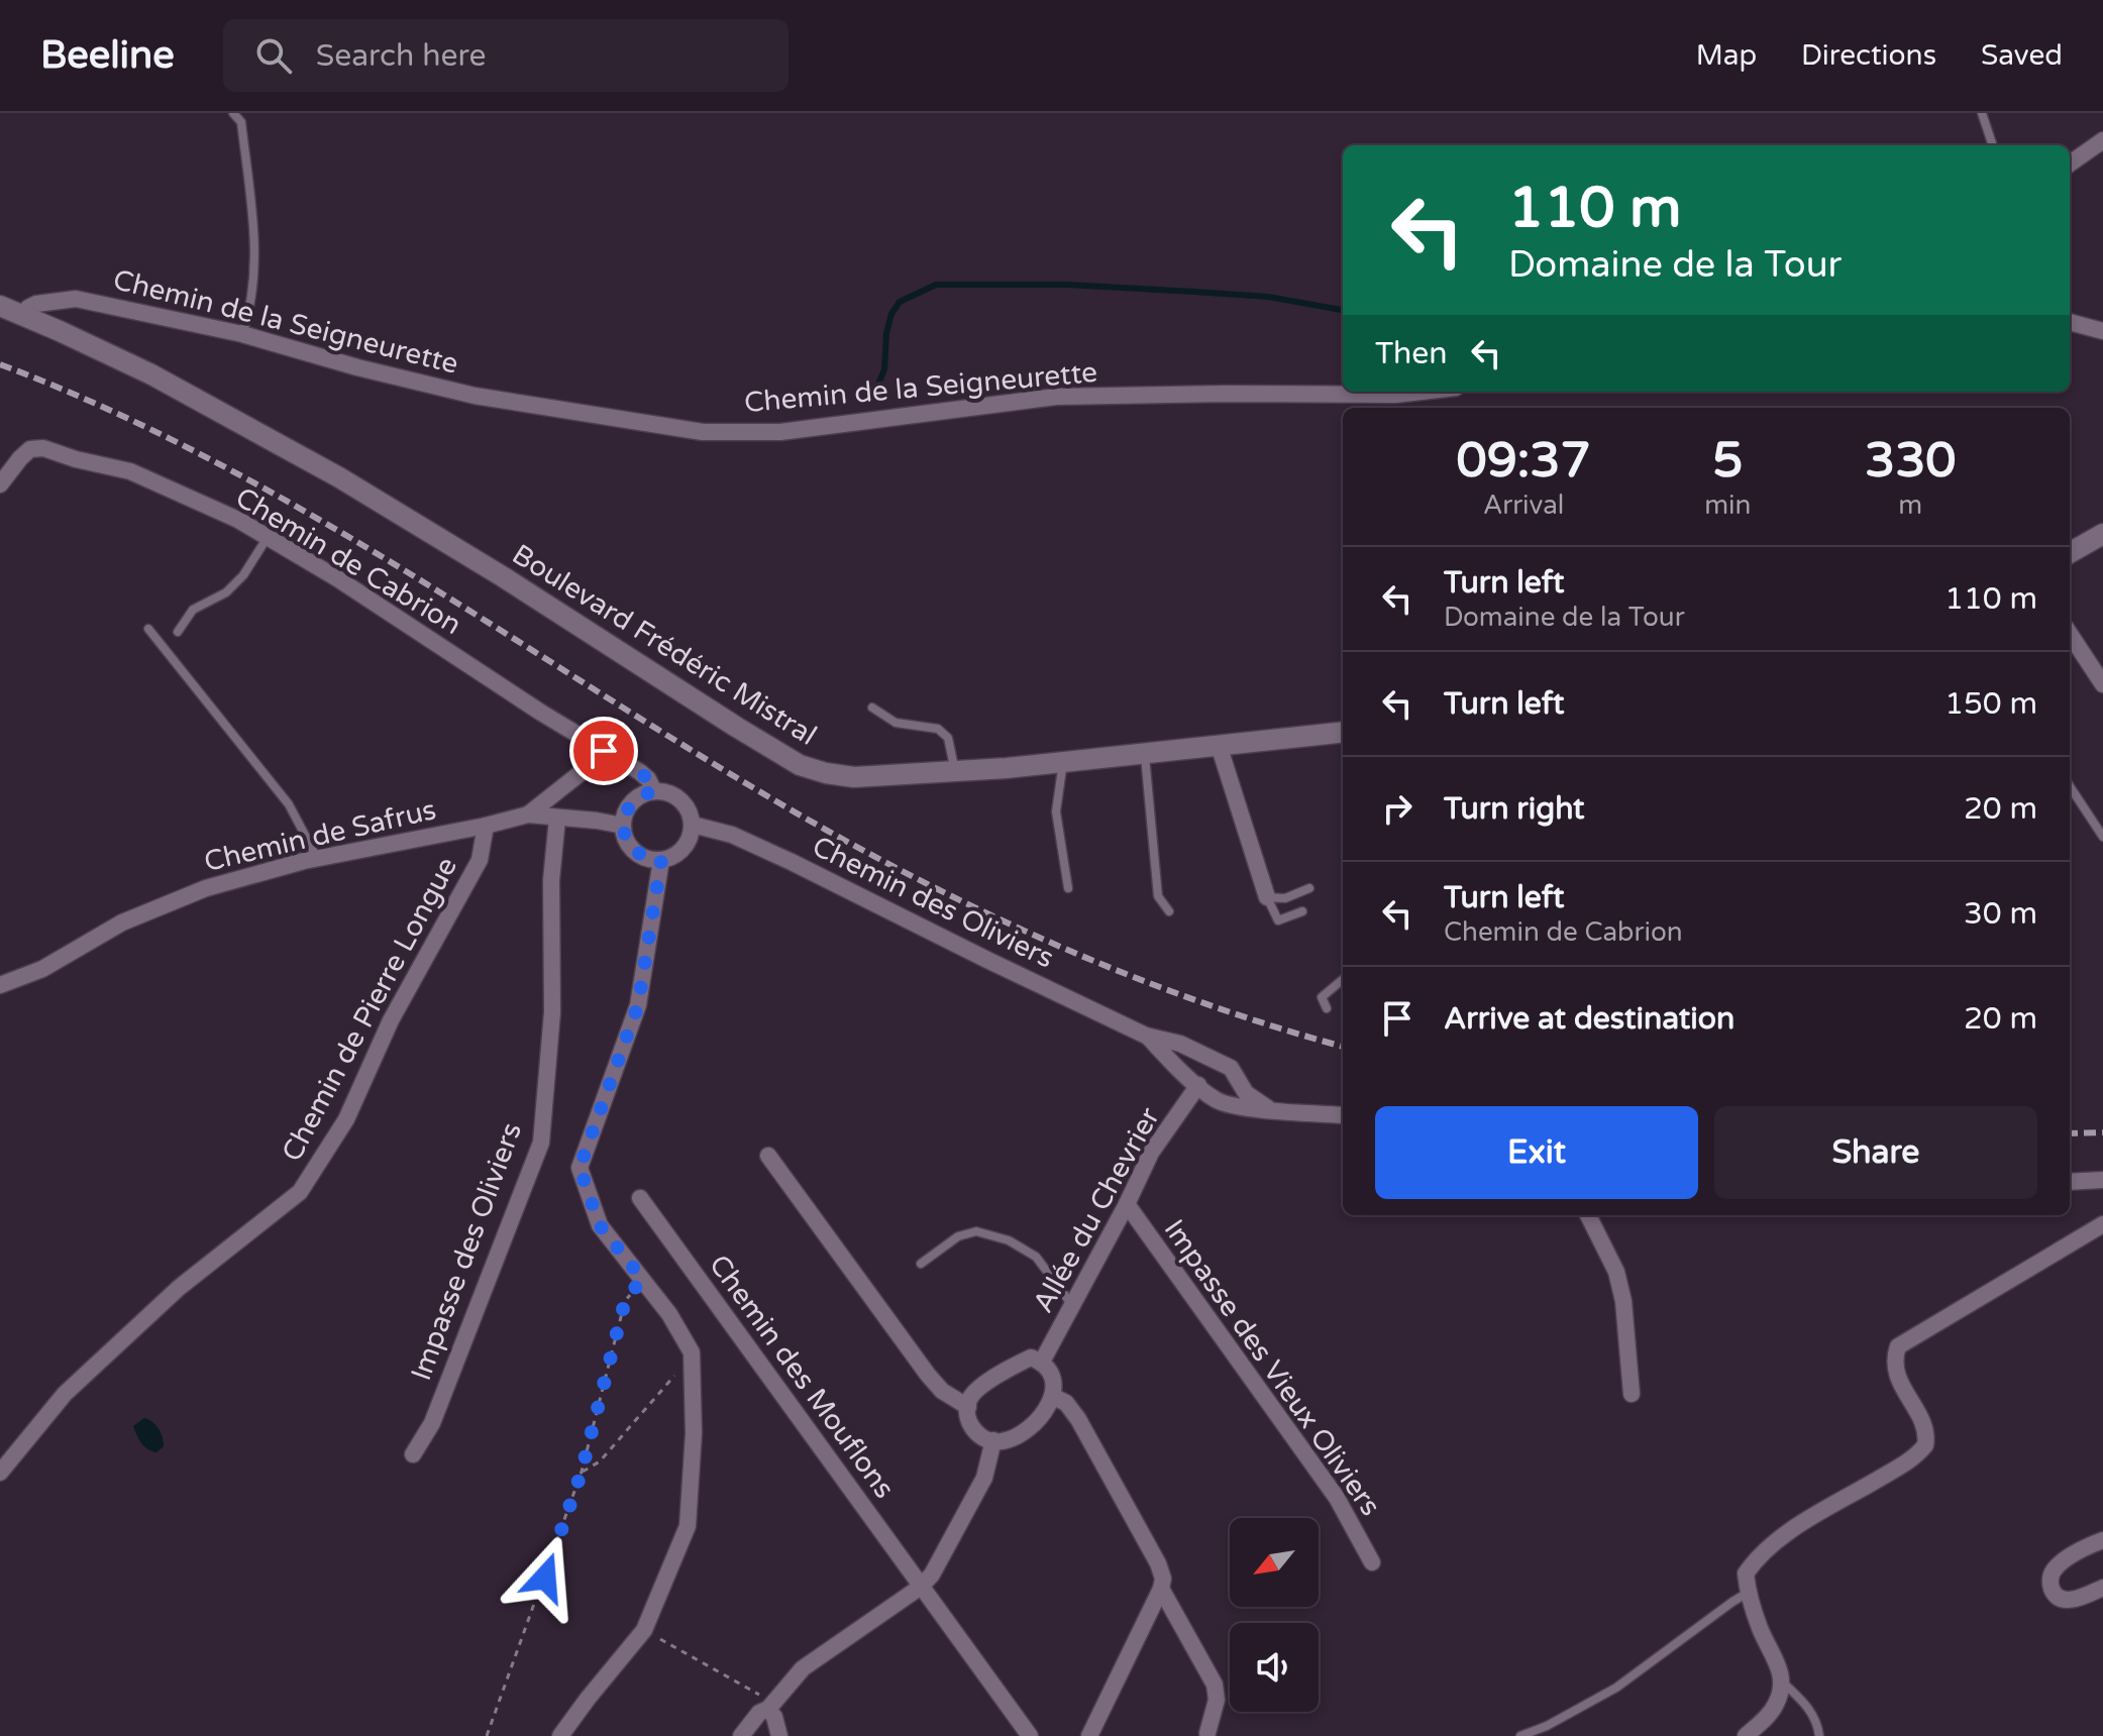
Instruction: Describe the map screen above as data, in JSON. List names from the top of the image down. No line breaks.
{"streets":{"main road":["Boulevard Frédéric Mistral"],"street":["Chemin de la Seigneurette","Chemin de Cabrion","Chemin de Safrus","Chemin des Oliviers","Chemin de Pierre Longue","Allée du Chevrier","Impasse des Oliviers","Impasse des Vieux Oliviers","Chemin des Mouflons"]},"crossings":[["Chemin de la Seigneurette","Boulevard Frédéric Mistral"],["Chemin de Cabrion","Chemin de Safrus"],["Chemin de Cabrion","Chemin des Oliviers"],["Chemin de Safrus","Chemin des Oliviers"],["Chemin de Safrus","Chemin de Pierre Longue"],["Chemin de Safrus","Impasse des Oliviers"],["Chemin des Oliviers","Allée du Chevrier"],["Allée du Chevrier","Impasse des Vieux Oliviers"]],"north":"bottom left","page":{"header":"Beeline","search":"Search here","nav":["Map","Directions","Saved"],"turn":["110 m","Domaine de la Tour"],"then":"Then","eta":["09:37","Arrival","5","min","330","m"],"list":[{"name":"Turn left","note":"Domaine de la Tour","value":"110 m"},{"name":"Turn left","value":"150 m"},{"name":"Turn right","value":"20 m"},{"name":"Turn left","note":"Chemin de Cabrion","value":"30 m"},{"name":"Arrive at destination","value":"20 m"}],"buttons":["Exit","Share"]}}
